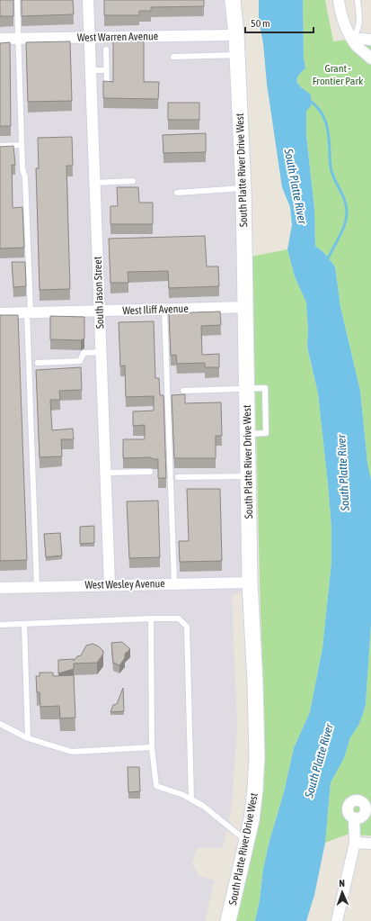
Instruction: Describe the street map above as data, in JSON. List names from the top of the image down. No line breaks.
{"streets":{"street":["West Warren Avenue","South Platte River Drive West","South Jason Street","West Iliff Avenue","West Wesley Avenue"]},"crossings":[["West Warren Avenue","South Platte River Drive West"],["West Warren Avenue","South Jason Street"],["South Platte River Drive West","West Iliff Avenue"],["South Platte River Drive West","West Wesley Avenue"],["South Jason Street","West Iliff Avenue"],["South Jason Street","West Wesley Avenue"]],"water":["South Platte River"],"parks":["Grant - Frontier Park"],"scale_bar":"50 m","north":"top"}
